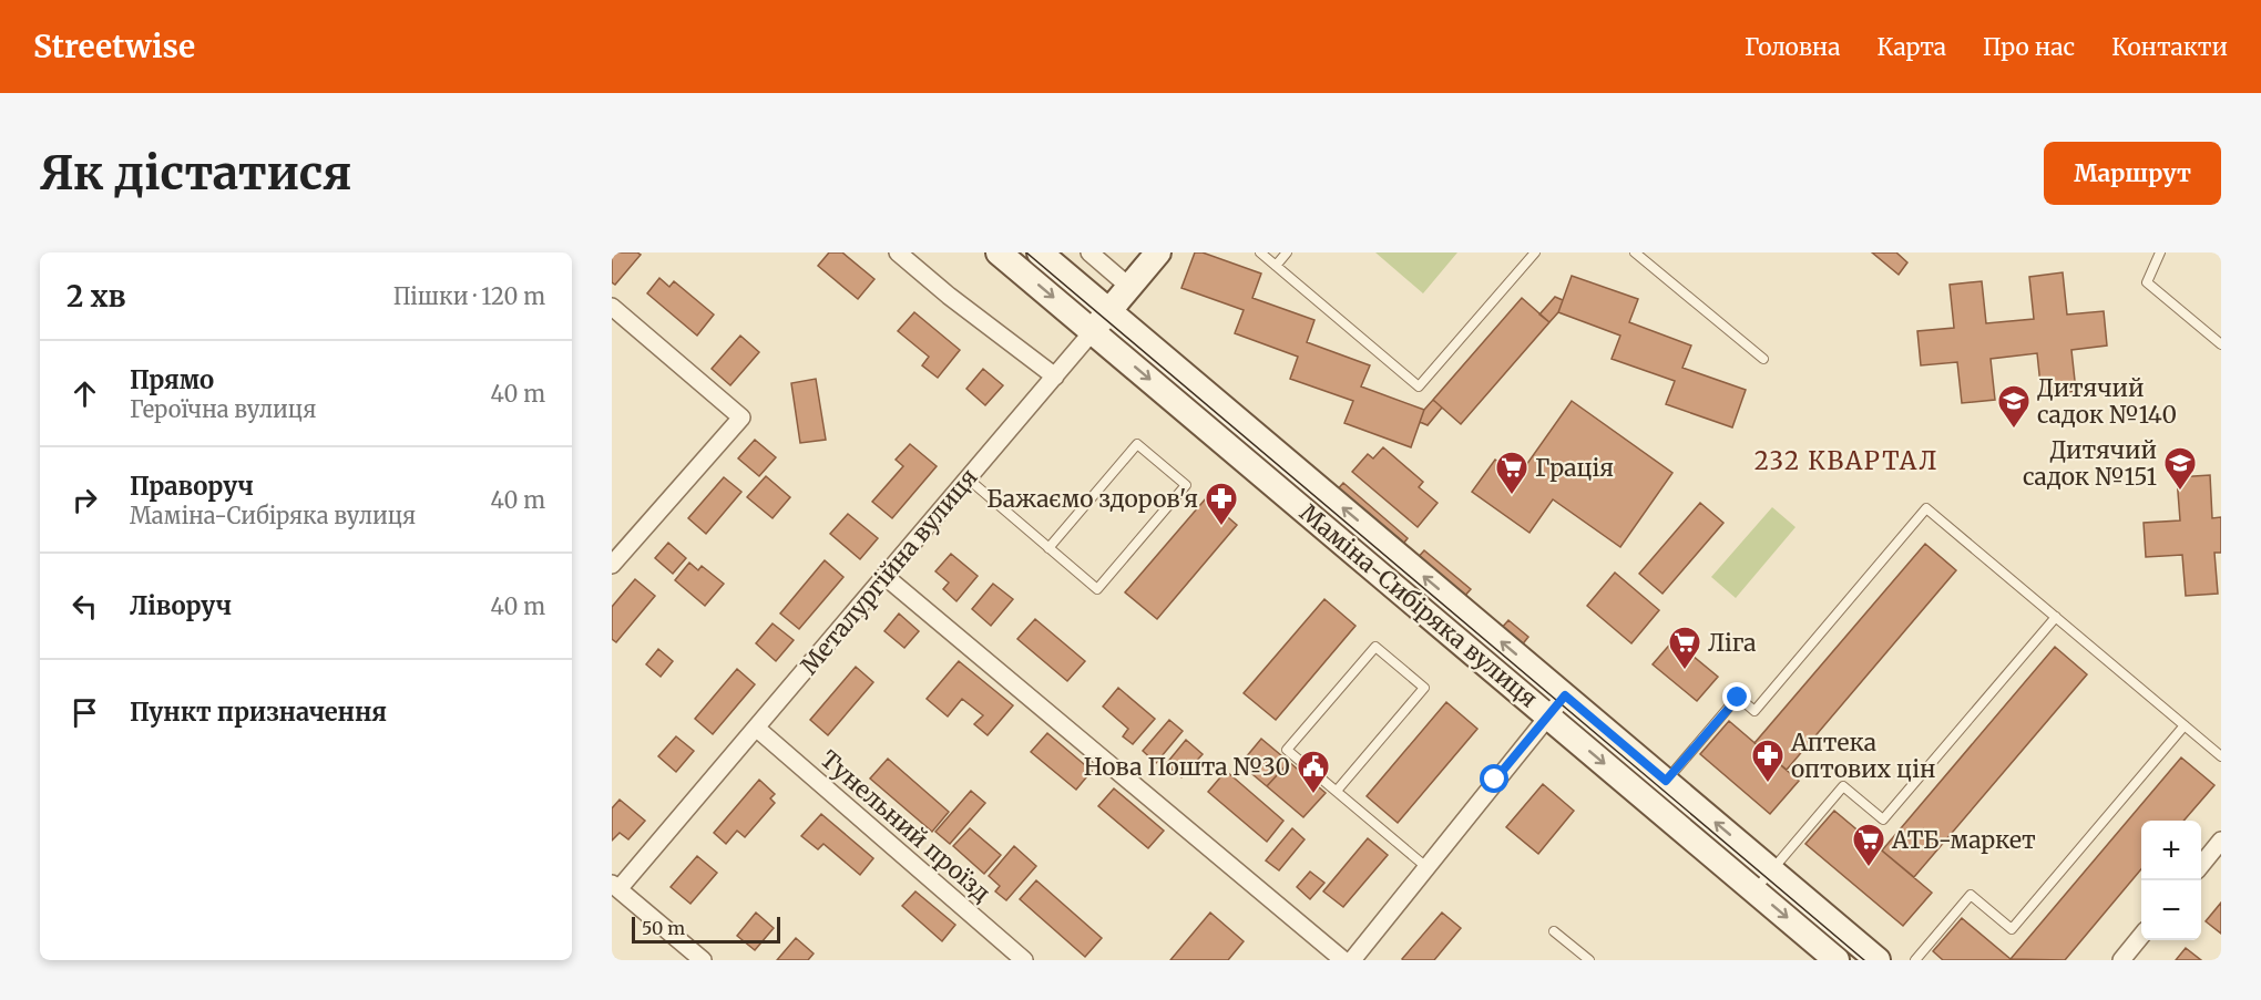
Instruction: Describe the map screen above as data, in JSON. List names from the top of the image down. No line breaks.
{"streets":{"main road":["Металургійна вулиця","Маміна-Сибіряка вулиця"],"street":["Тунельний проїзд"]},"crossings":[["Металургійна вулиця","Маміна-Сибіряка вулиця"],["Металургійна вулиця","Тунельний проїзд"]],"districts":["232 КВАРТАЛ"],"places":{"school or university":["Дитячий садок №140","Дитячий садок №151"],"supermarket":["Грація","Ліга","АТБ-маркет"],"pharmacy":["Бажаємо здоров'я","Аптека оптових цін"],"public building":["Нова Пошта №30"]},"scale_bar":"50 m","page":{"header":"Streetwise","nav":["Головна","Карта","Про нас","Контакти"],"buttons":"Маршрут","title":"Як дістатися","heading":["2 хв","Пішки · 120 m"],"list":[["Прямо","Героїчна вулиця","40 m"],["Праворуч","Маміна-Сибіряка вулиця","40 m"],["Ліворуч","40 m"],"Пункт призначення"],"map_buttons":["+","−"],"scale":"50 m"}}
